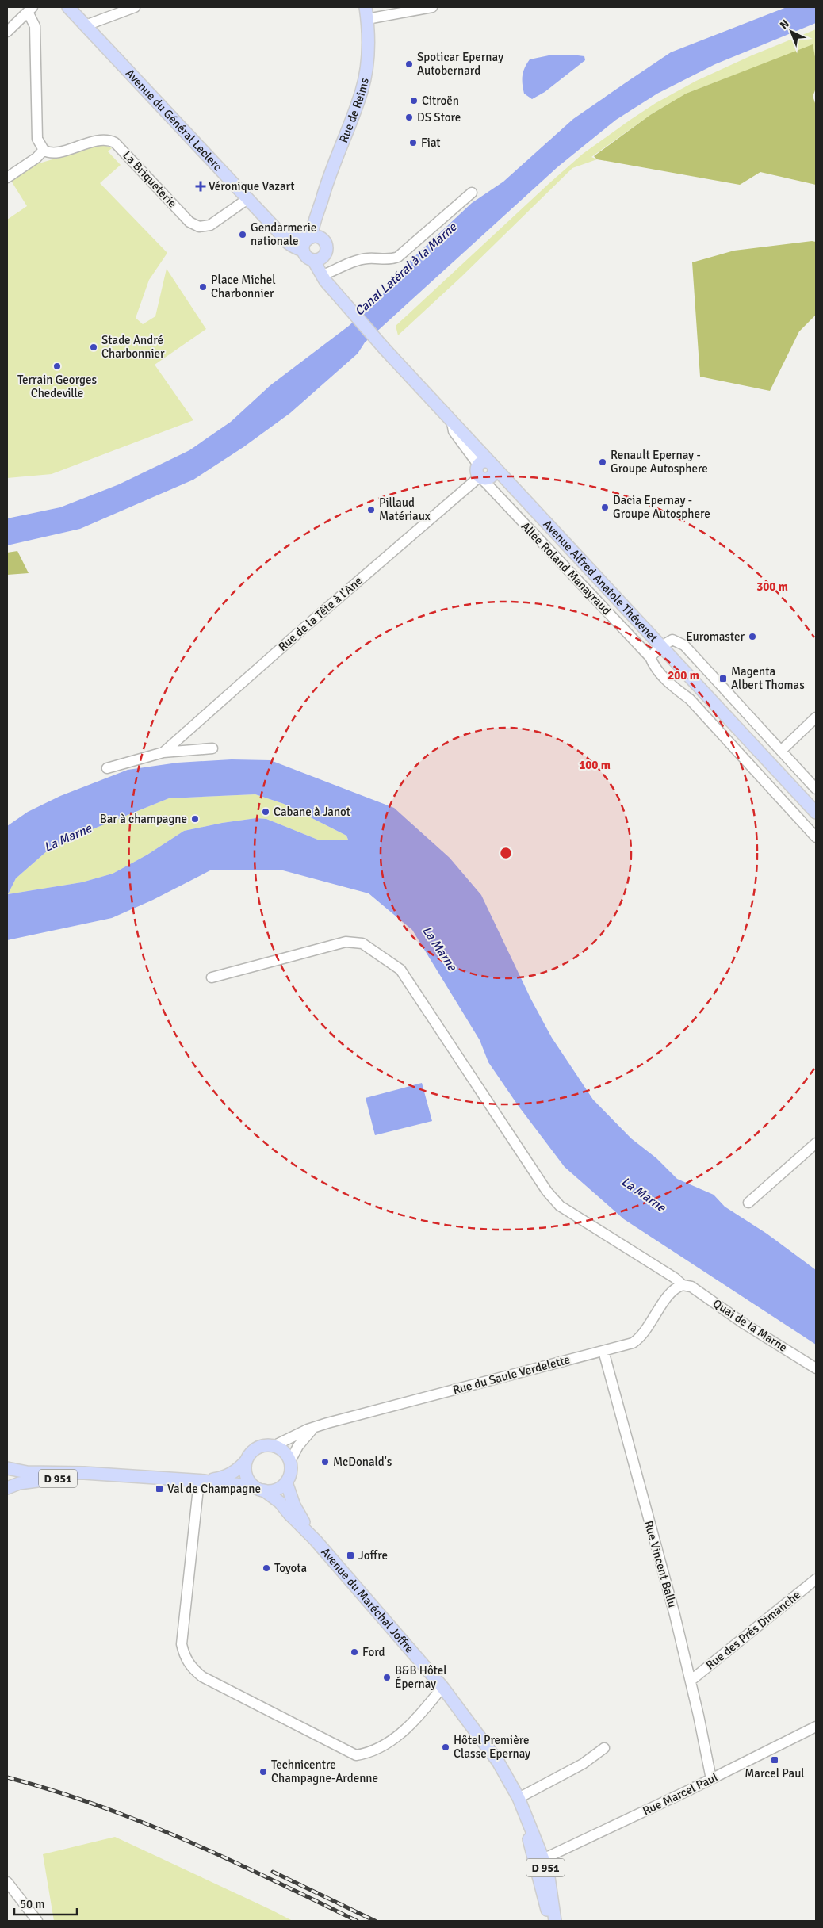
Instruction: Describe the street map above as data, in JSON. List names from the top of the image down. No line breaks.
{"streets":{"main road":["Rue de Reims","Avenue du Général Leclerc","Avenue Alfred Anatole Thévenet","D 951","Avenue du Maréchal Joffre"],"street":["La Briqueterie","Allée Roland Manayraud","Rue de la Tête à l'Ane","Quai de la Marne","Rue du Saule Verdelette","Rue Vincent Ballu","Rue des Prés Dimanche","Rue Marcel Paul"]},"crossings":[["Rue de Reims","Avenue du Général Leclerc"],["Rue de Reims","Avenue Alfred Anatole Thévenet"],["Avenue du Général Leclerc","La Briqueterie"],["Avenue du Général Leclerc","Avenue Alfred Anatole Thévenet"],["Allée Roland Manayraud","Avenue Alfred Anatole Thévenet"],["Allée Roland Manayraud","Rue de la Tête à l'Ane"],["Avenue Alfred Anatole Thévenet","Rue de la Tête à l'Ane"],["Quai de la Marne","Rue du Saule Verdelette"],["Rue du Saule Verdelette","D 951"],["Rue du Saule Verdelette","Rue Vincent Ballu"],["Rue du Saule Verdelette","Avenue du Maréchal Joffre"],["D 951","Avenue du Maréchal Joffre"],["Rue Vincent Ballu","Rue des Prés Dimanche"],["Rue Vincent Ballu","Rue Marcel Paul"],["Avenue du Maréchal Joffre","Rue Marcel Paul"]],"water":["Canal Latéral à la Marne","La Marne"],"places":{"other":["Spoticar Epernay Autobernard","Citroën","DS Store","Fiat","Gendarmerie nationale","Place Michel Charbonnier","Stade André Charbonnier","Terrain Georges Chedeville","Renault Epernay - Groupe Autosphere","Dacia Epernay - Groupe Autosphere","Pillaud Matériaux","Euromaster","Cabane à Janot","Bar à champagne","McDonald's","Toyota","Ford","B&B Hôtel Épernay","Hôtel Première Classe Epernay","Technicentre Champagne-Ardenne"],"health":["Véronique Vazart"],"transit":["Magenta Albert Thomas","Val de Champagne","Joffre","Marcel Paul"]},"scale_bar":"50 m","north":"top left","rings":["300 m","200 m","100 m"]}
